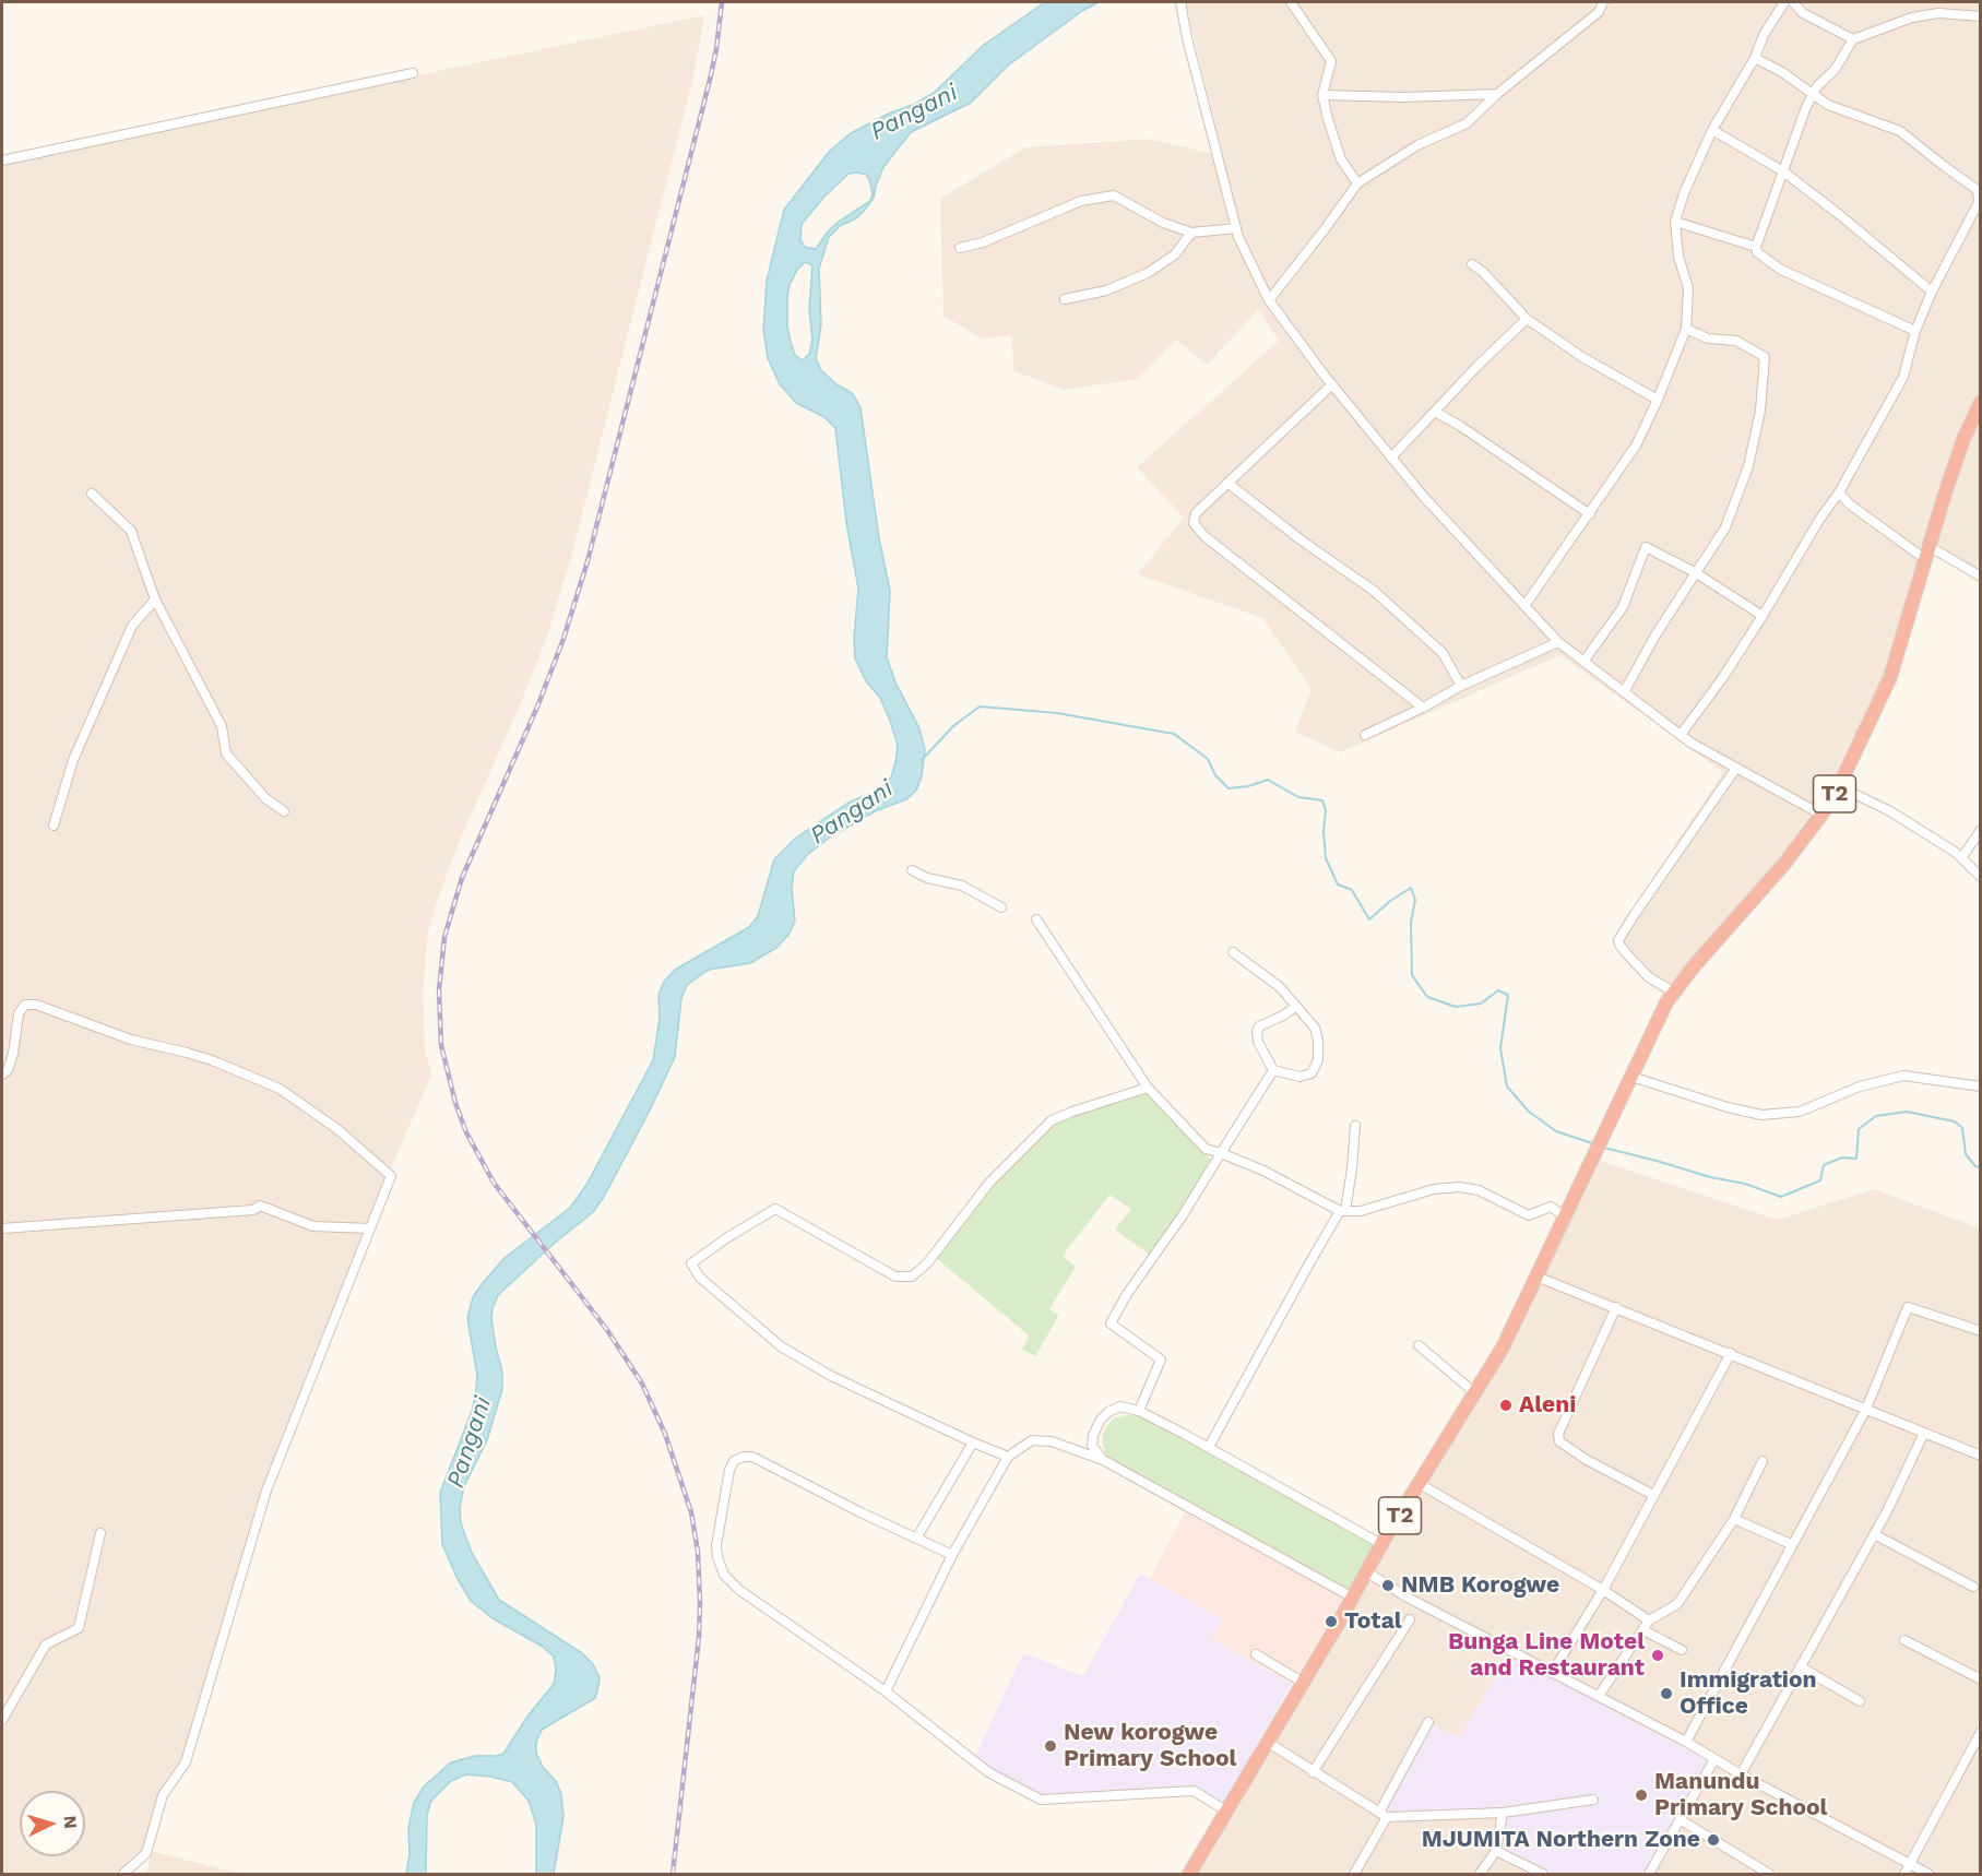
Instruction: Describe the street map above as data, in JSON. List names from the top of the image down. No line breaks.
{"streets":{"highway":["T2"]},"water":["Pangani"],"places":["Aleni","NMB Korogwe","Total","Bunga Line Motel and Restaurant","Immigration Office","New korogwe Primary School","Manundu Primary School","MJUMITA Northern Zone"],"north":"right"}
